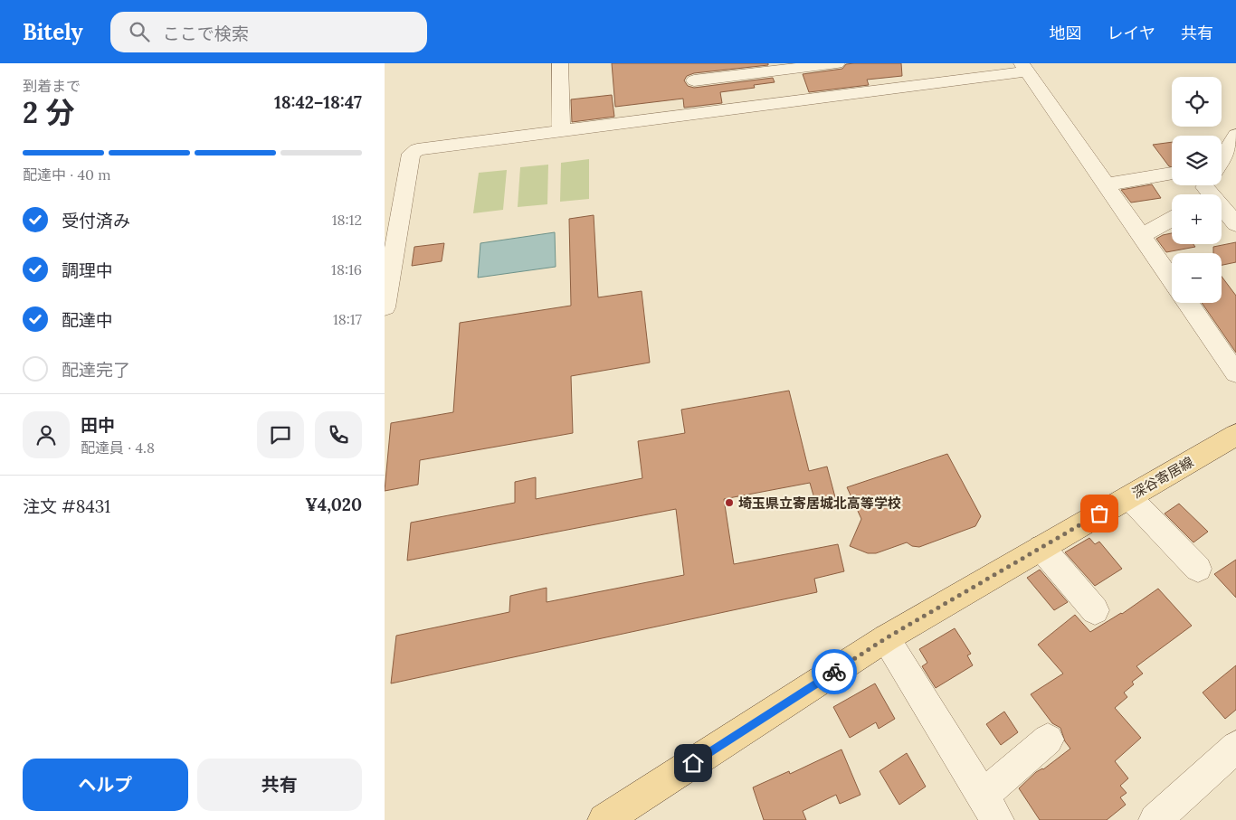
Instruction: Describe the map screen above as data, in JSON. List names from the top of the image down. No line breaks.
{"streets":{"main road":["深谷寄居線"]},"places":["埼玉県立寄居城北高等学校"],"page":{"header":"Bitely","search":"ここで検索","nav":["地図","レイヤ","共有"],"heading":["2 分","到着まで","18:42–18:47"],"panel":["田中","配達員 · 4.8","注文 #8431","¥4,020"],"map_buttons":["+","−"],"bar":"配達中 · 40 m","list":[["受付済み","18:12"],["調理中","18:16"],["配達中","18:17"],"配達完了"],"buttons":["ヘルプ","共有"]}}
